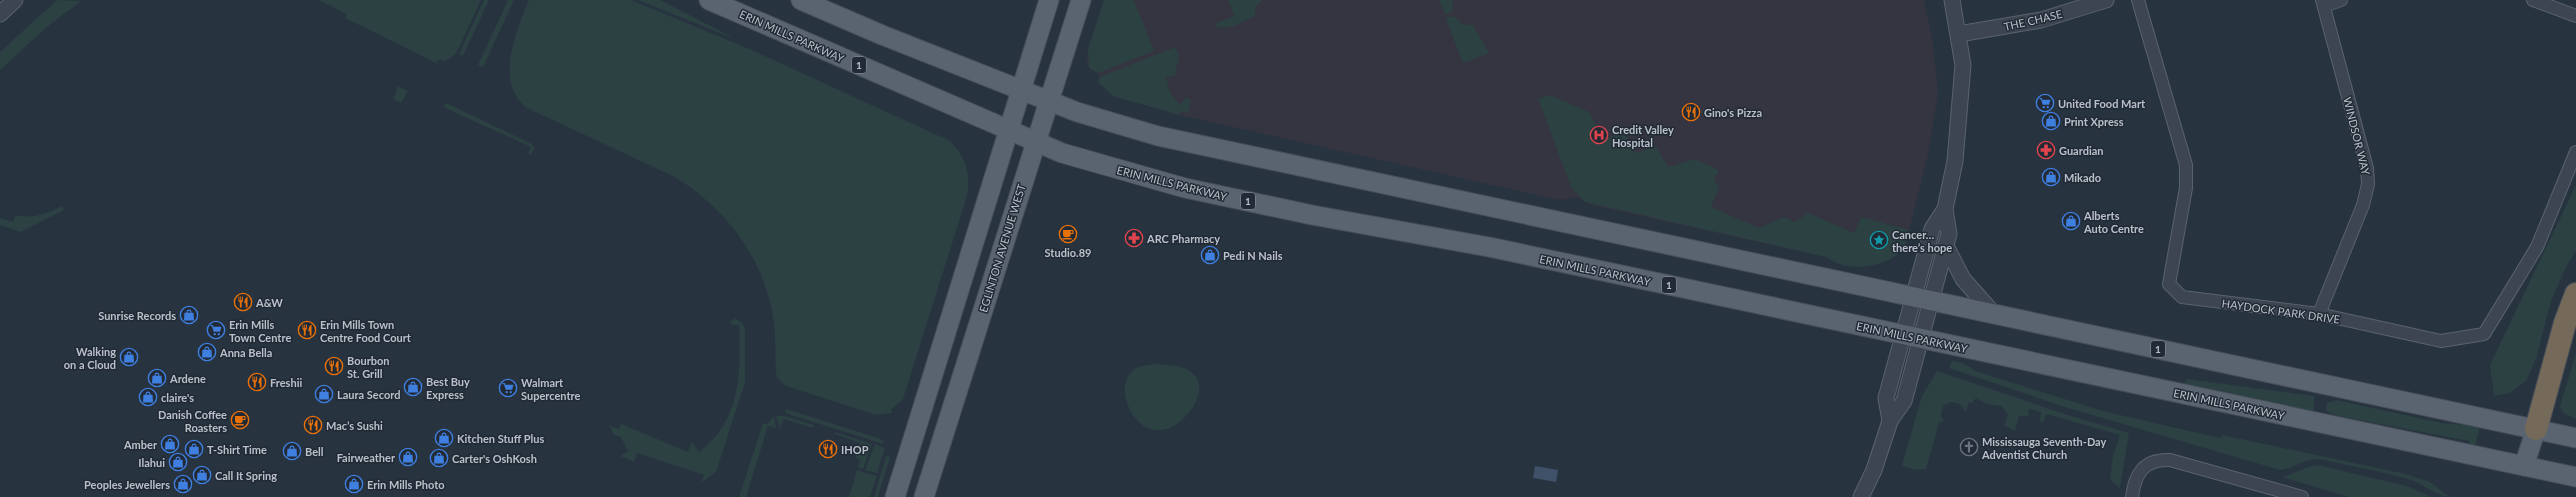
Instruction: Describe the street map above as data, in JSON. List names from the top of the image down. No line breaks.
{"streets":{"main road":["ERIN MILLS PARKWAY","1","EGLINTON AVENUE WEST"],"street":["THE CHASE","WINDSOR WAY","HAYDOCK PARK DRIVE"]},"crossings":[["ERIN MILLS PARKWAY","EGLINTON AVENUE WEST"],["1","EGLINTON AVENUE WEST"],["WINDSOR WAY","HAYDOCK PARK DRIVE"]],"places":{"supermarket":["United Food Mart","Erin Mills Town Centre","Walmart Supercentre"],"restaurant":["Gino's Pizza","A&W","Erin Mills Town Centre Food Court","Bourbon St. Grill","Freshii","Mac’s Sushi","IHOP"],"shop":["Print Xpress","Mikado","Alberts Auto Centre","Pedi N Nails","Sunrise Records","Anna Bella","Walking on a Cloud","Ardene","Best Buy Express","Laura Secord","claire's","Kitchen Stuff Plus","Amber","T-Shirt Time","Bell","Fairweather","Carter's OshKosh","Ilahui","Call It Spring","Peoples Jewellers","Erin Mills Photo"],"hospital":["Credit Valley Hospital"],"pharmacy":["Guardian","ARC Pharmacy"],"cafe":["Studio.89","Danish Coffee Roasters"],"place":["Cancer… there’s hope"],"church":["Mississauga Seventh-Day Adventist Church"]}}
